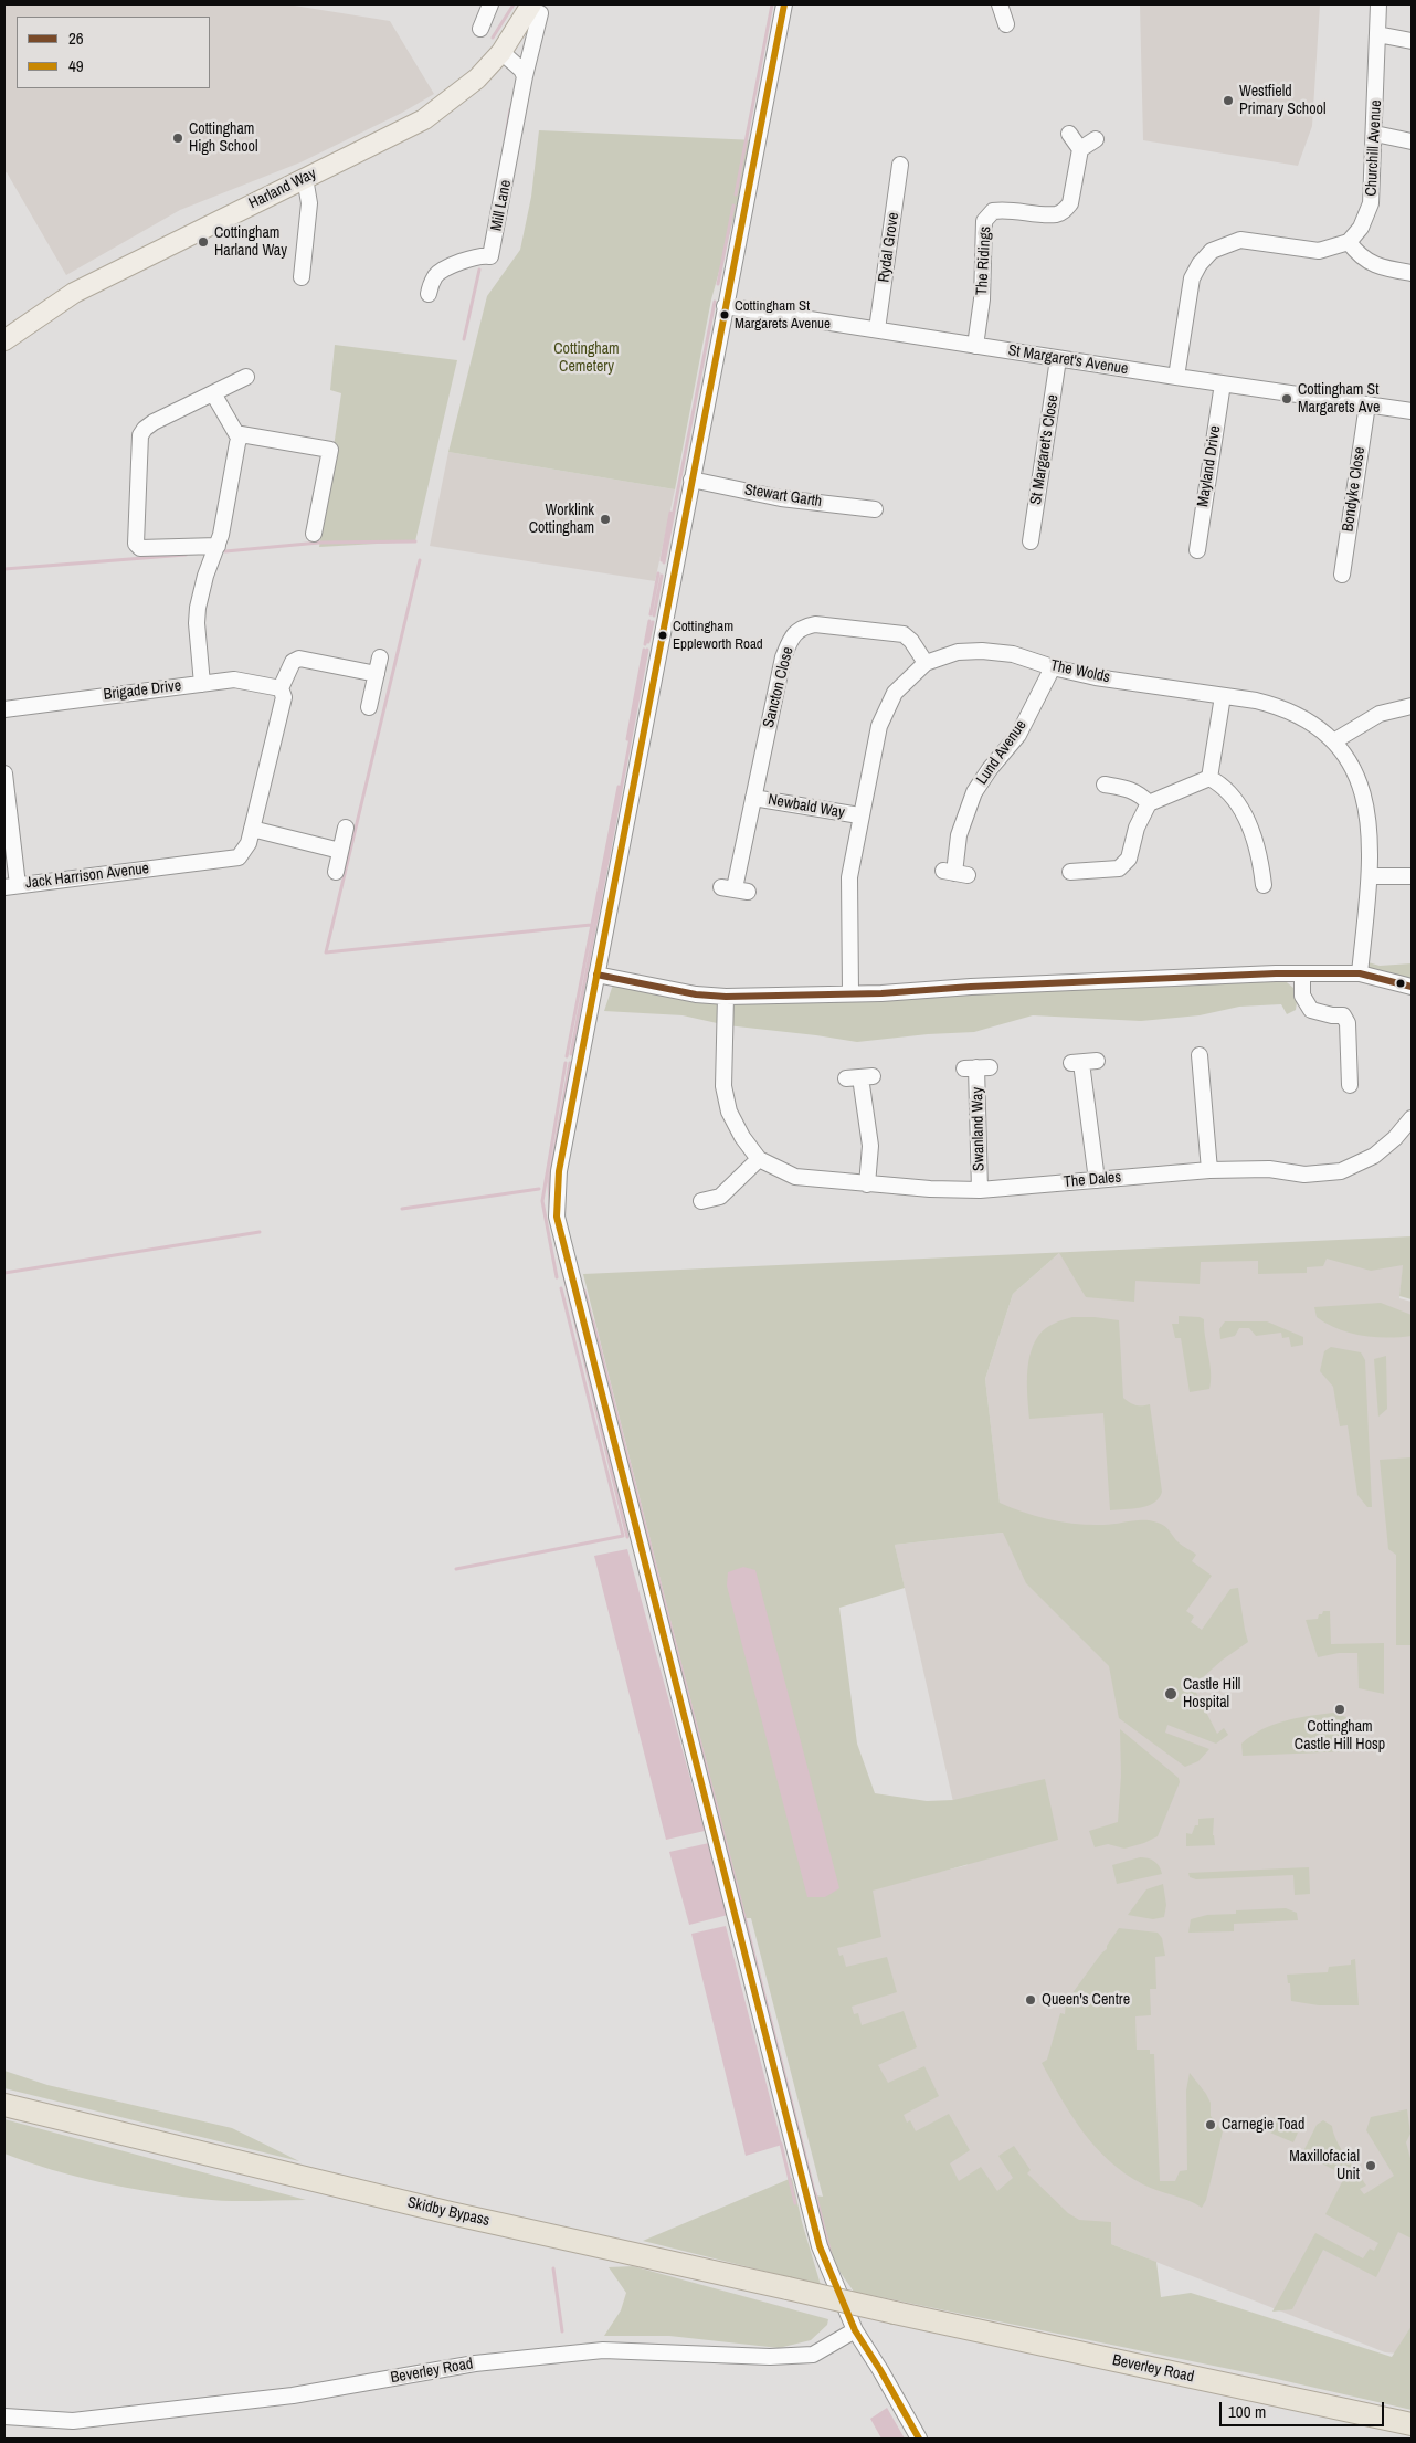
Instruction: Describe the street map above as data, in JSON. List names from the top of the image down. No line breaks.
{"streets":{"highway":["Skidby Bypass","Beverley Road"],"main road":["Harland Way"],"street":["Churchill Avenue","Mill Lane","Rydal Grove","The Ridings","St Margaret's Avenue","St Margaret's Close","Mayland Drive","Bondyke Close","Stewart Garth","The Wolds","Sancton Close","Brigade Drive","Lund Avenue","Newbald Way","Jack Harrison Avenue","Swanland Way","The Dales"]},"crossings":[["Harland Way","Mill Lane"],["Rydal Grove","St Margaret's Avenue"],["The Ridings","St Margaret's Avenue"],["St Margaret's Avenue","St Margaret's Close"],["St Margaret's Avenue","Mayland Drive"],["St Margaret's Avenue","Bondyke Close"],["The Wolds","Sancton Close"],["The Wolds","Lund Avenue"],["The Wolds","Newbald Way"],["Sancton Close","Newbald Way"],["Swanland Way","The Dales"],["Skidby Bypass","Beverley Road"]],"parks":["Cottingham Cemetery"],"places":["Westfield Primary School","Cottingham High School","Cottingham Harland Way","Cottingham St Margarets Avenue","Cottingham St Margarets Ave","Worklink Cottingham","Cottingham Eppleworth Road","Castle Hill Hospital","Cottingham Castle Hill Hosp","Queen's Centre","Carnegie Toad","Maxillofacial Unit"],"lines":["transit line 49","transit line 26"],"legend":["26","49"],"scale_bar":"100 m"}
